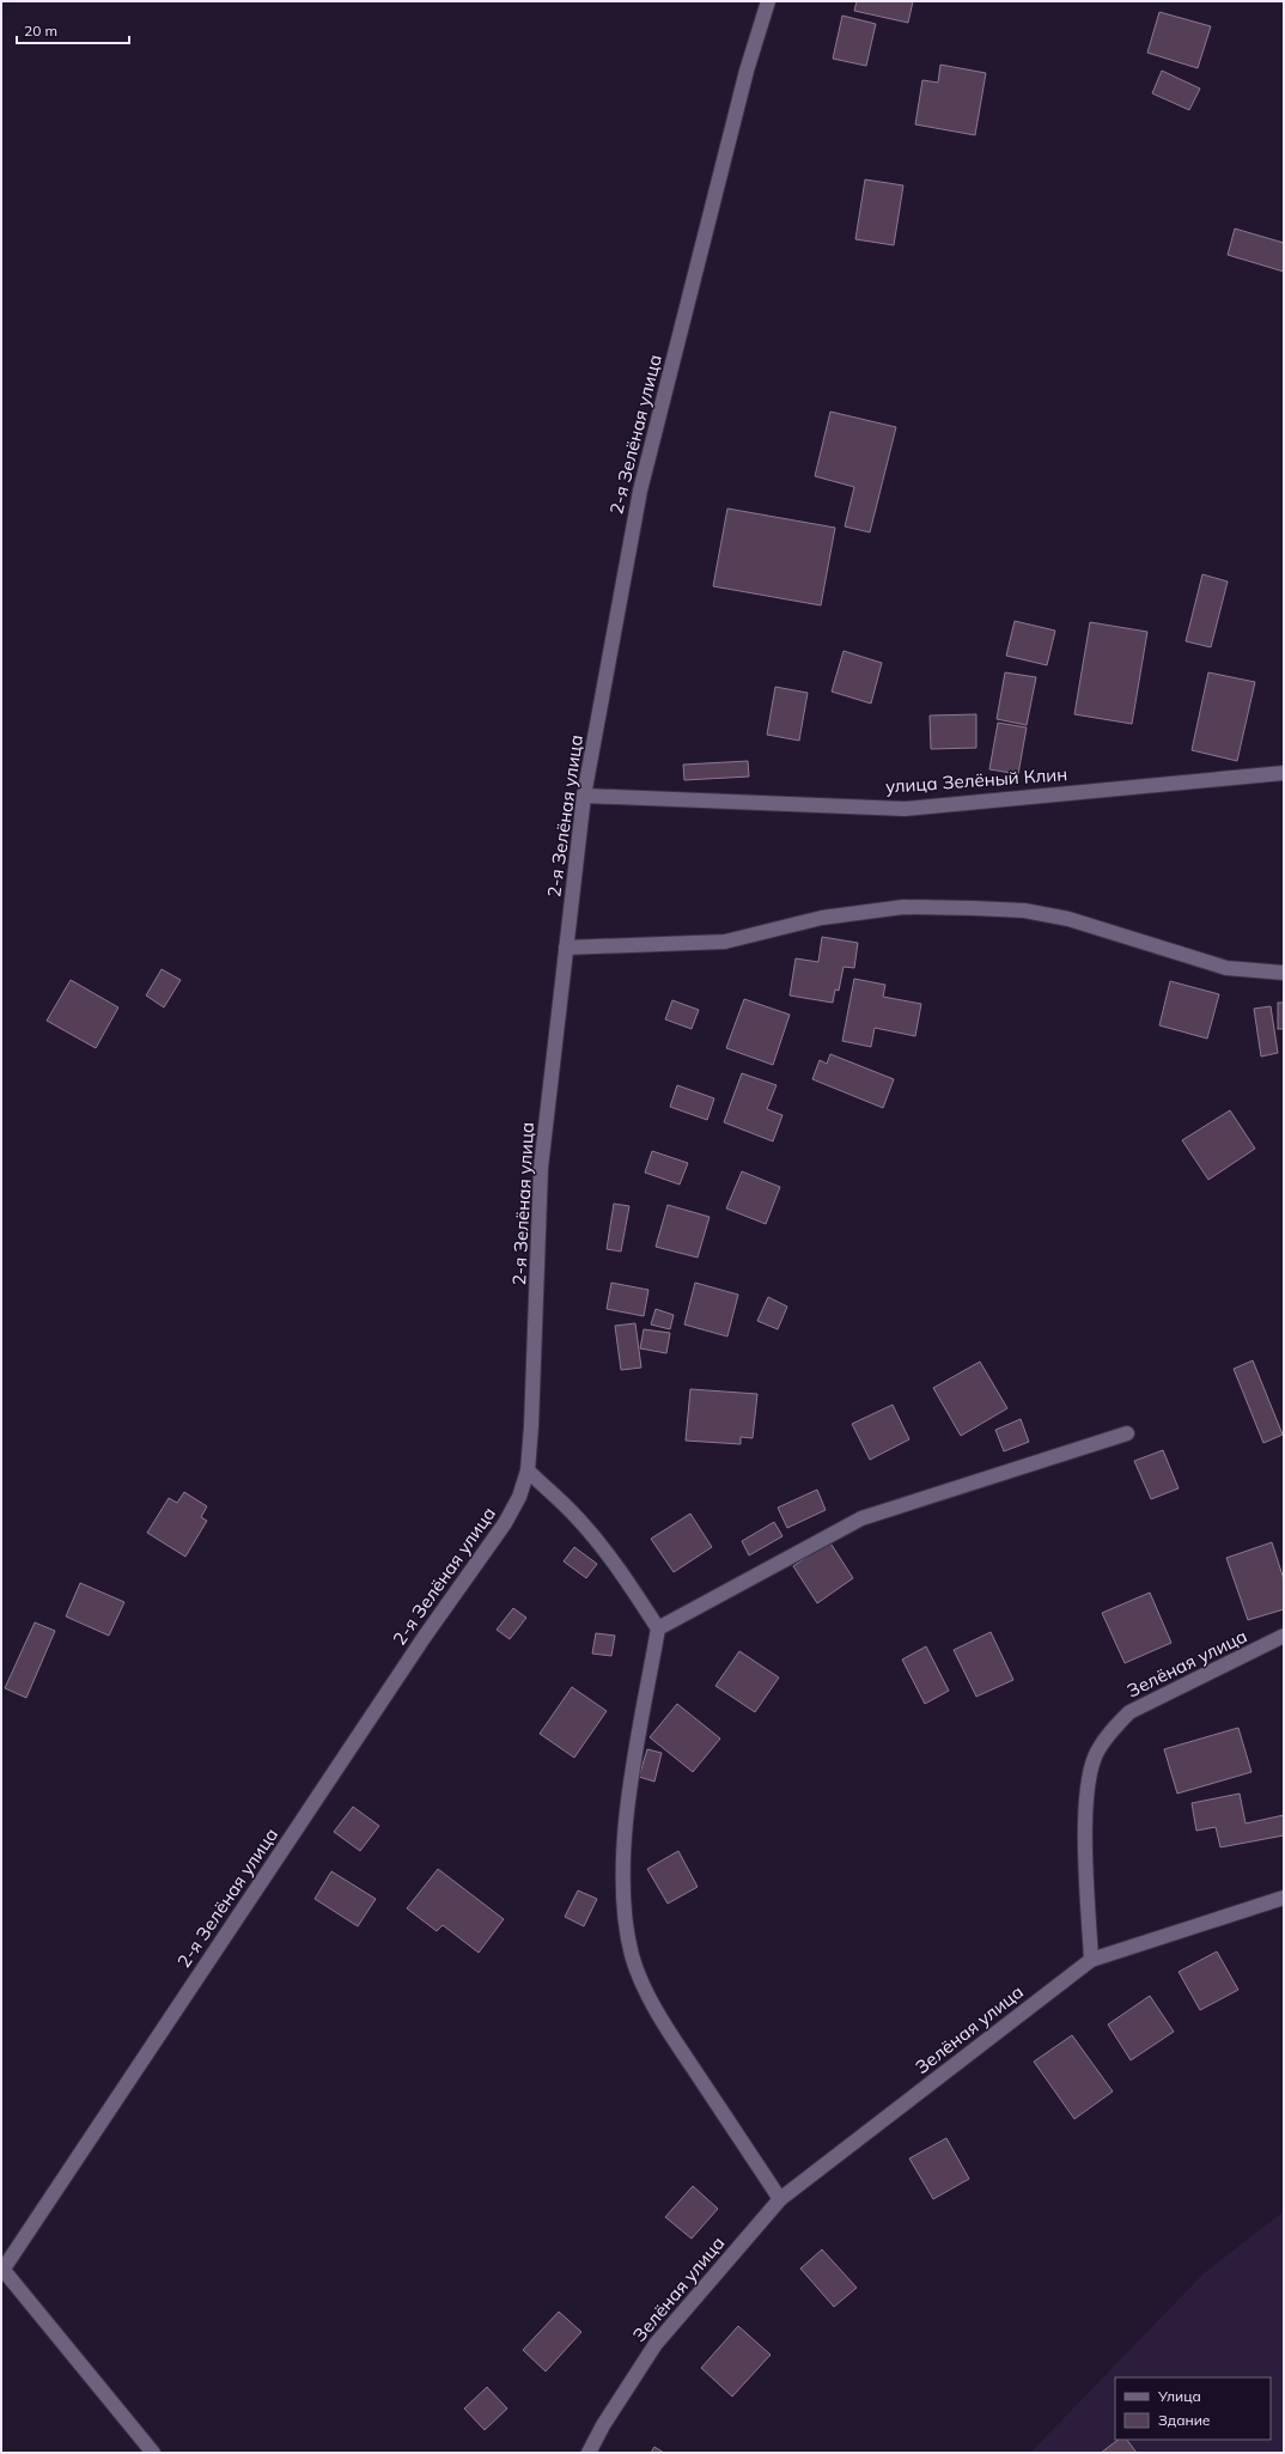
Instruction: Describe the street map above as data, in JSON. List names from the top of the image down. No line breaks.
{"streets":{"street":["2-я Зелёная улица","улица Зелёный Клин","Зелёная улица"]},"crossings":[["2-я Зелёная улица","улица Зелёный Клин"]],"legend":["Улица","Здание"],"scale_bar":"20 m"}
